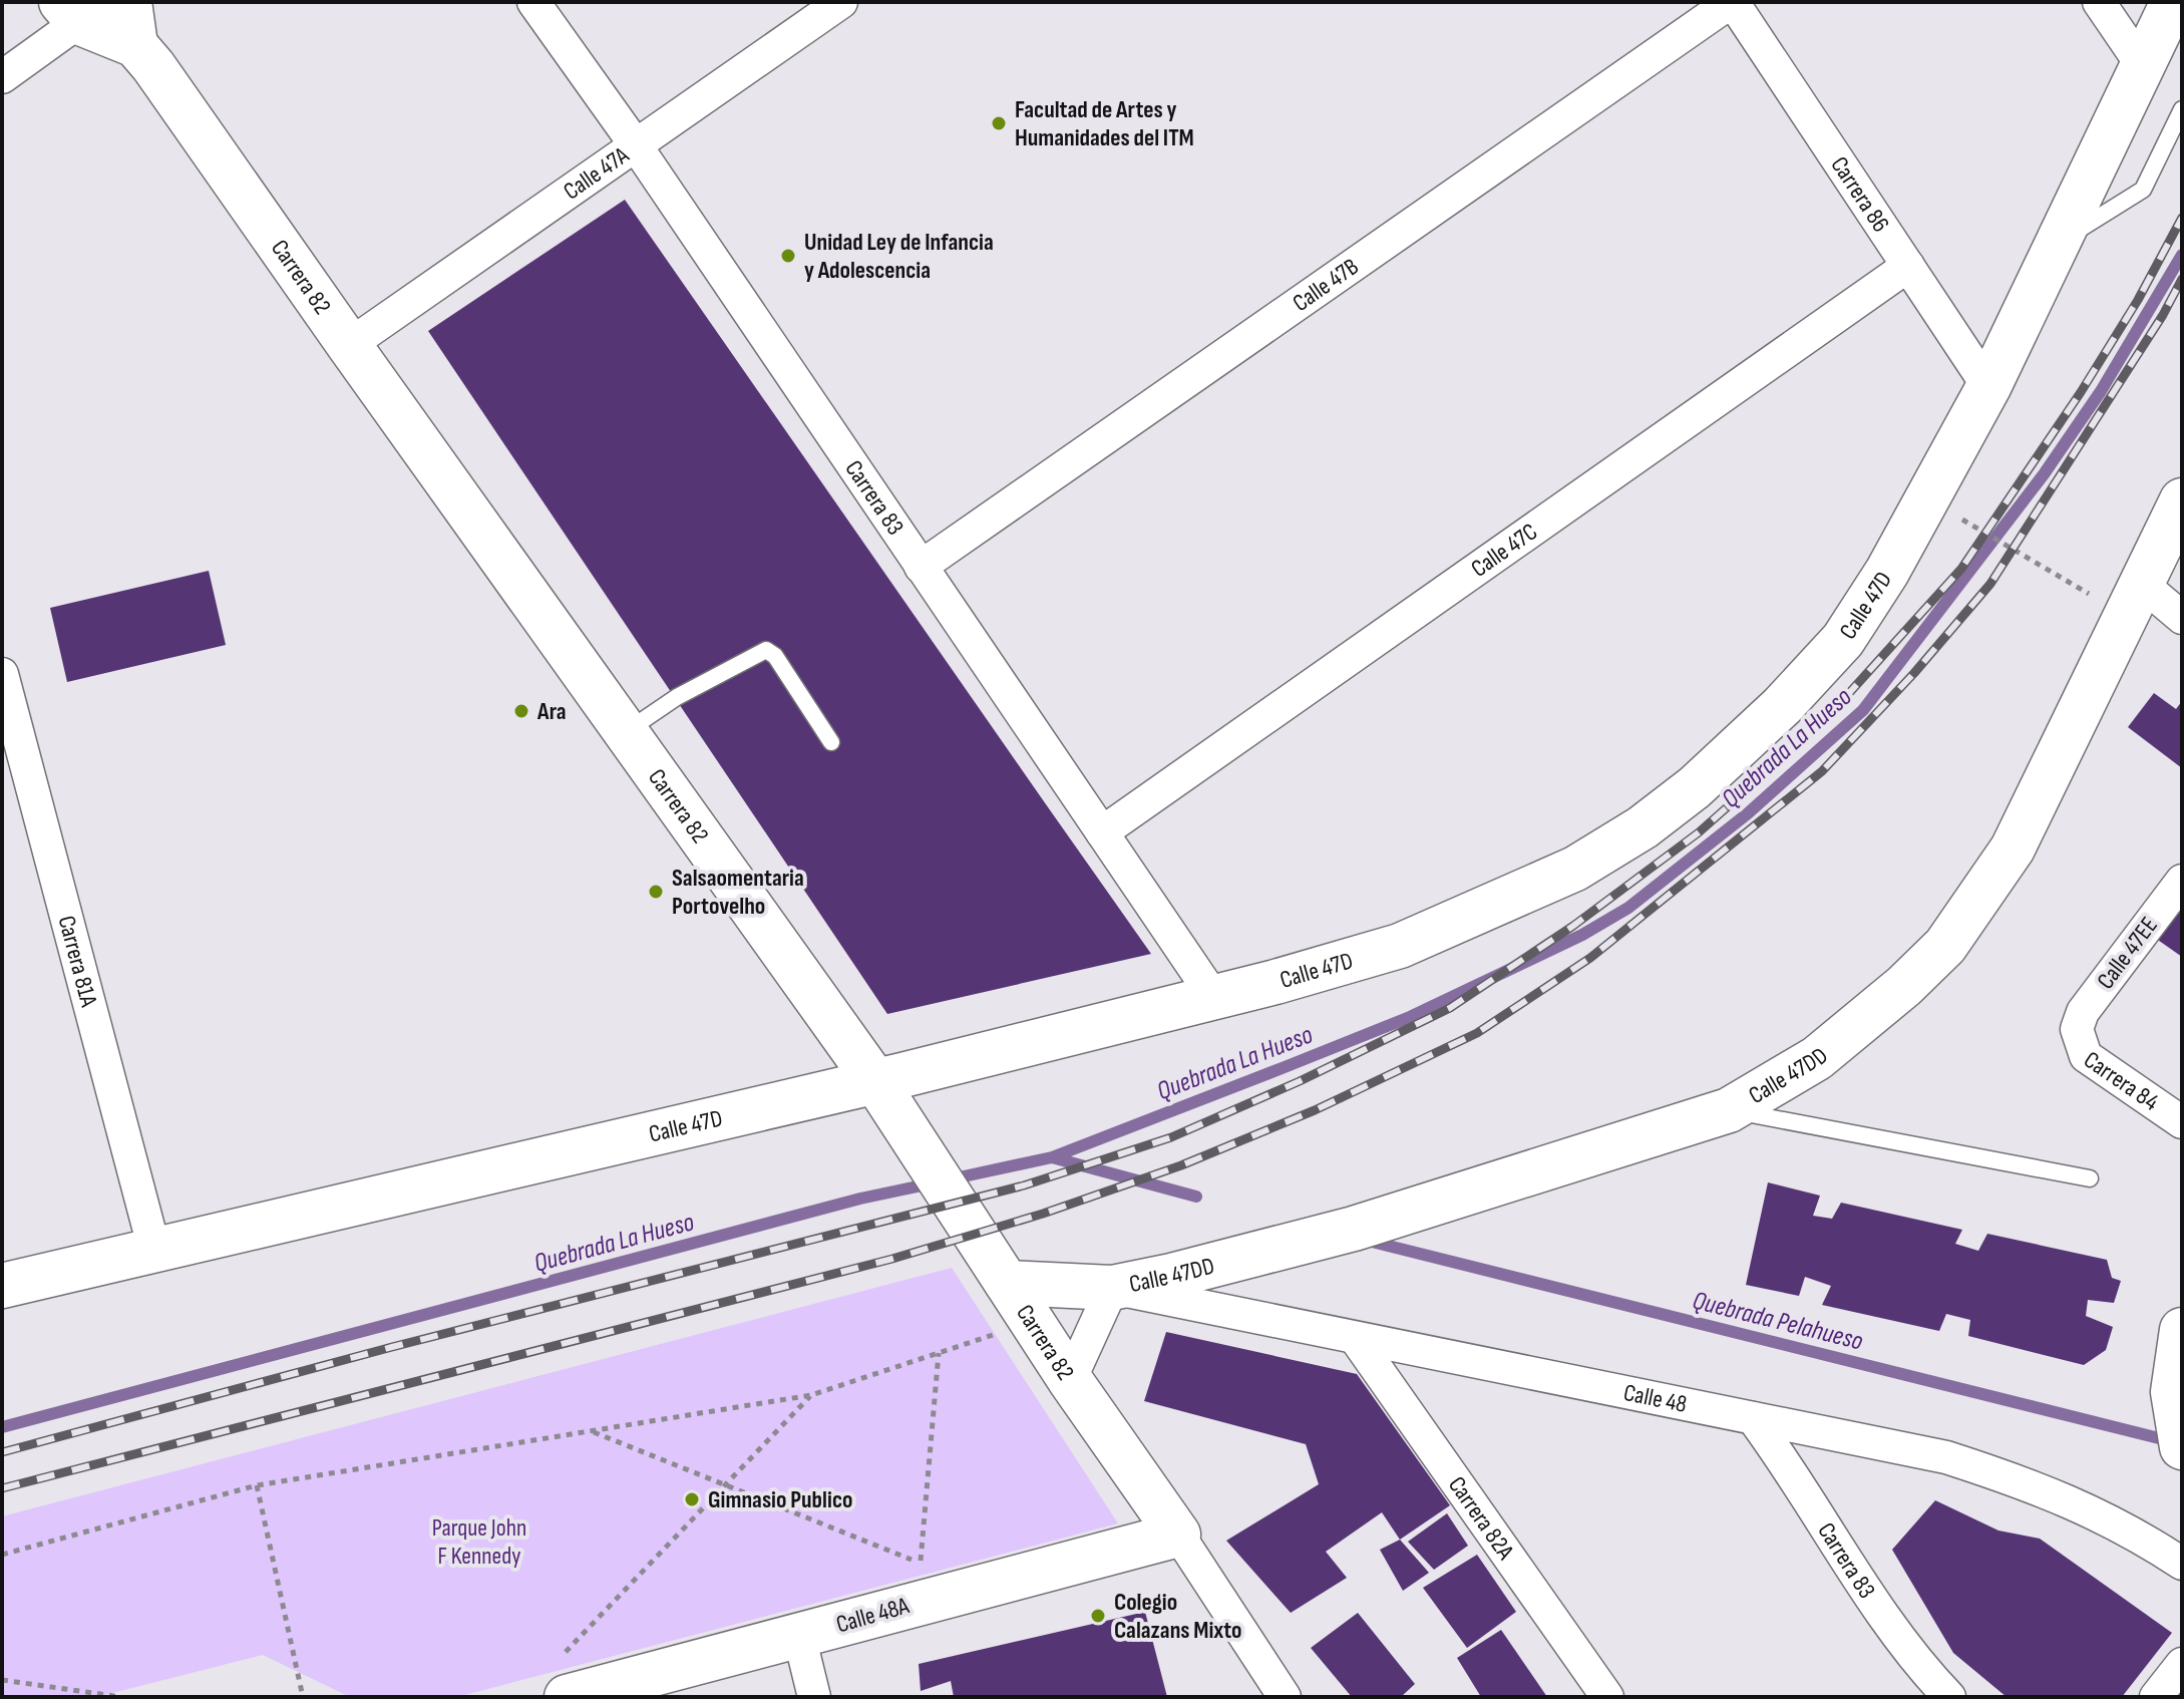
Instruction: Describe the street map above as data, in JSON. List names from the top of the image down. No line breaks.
{"streets":{"street":["Calle 47A","Carrera 86","Carrera 82","Calle 47B","Carrera 83","Calle 47C","Calle 47D","Calle 47EE","Carrera 81A","Calle 47DD","Carrera 84","Calle 48","Carrera 82A","Calle 48A"]},"crossings":[["Calle 47A","Carrera 82"],["Calle 47A","Carrera 83"],["Carrera 86","Calle 47B"],["Carrera 86","Calle 47C"],["Carrera 86","Calle 47D"],["Carrera 82","Calle 47D"],["Carrera 82","Calle 47DD"],["Carrera 82","Calle 48A"],["Calle 47B","Carrera 83"],["Carrera 83","Calle 47C"],["Carrera 83","Calle 47D"],["Carrera 83","Calle 48"],["Calle 47D","Carrera 81A"],["Calle 47EE","Carrera 84"],["Calle 47DD","Calle 48"],["Calle 48","Carrera 82A"]],"water":["Quebrada La Hueso","Quebrada Pelahueso"],"parks":["Parque John F Kennedy"],"places":["Facultad de Artes y Humanidades del ITM","Unidad Ley de Infancia y Adolescencia","Ara","Salsaomentaria Portovelho","Gimnasio Publico","Colegio Calazans Mixto"]}
